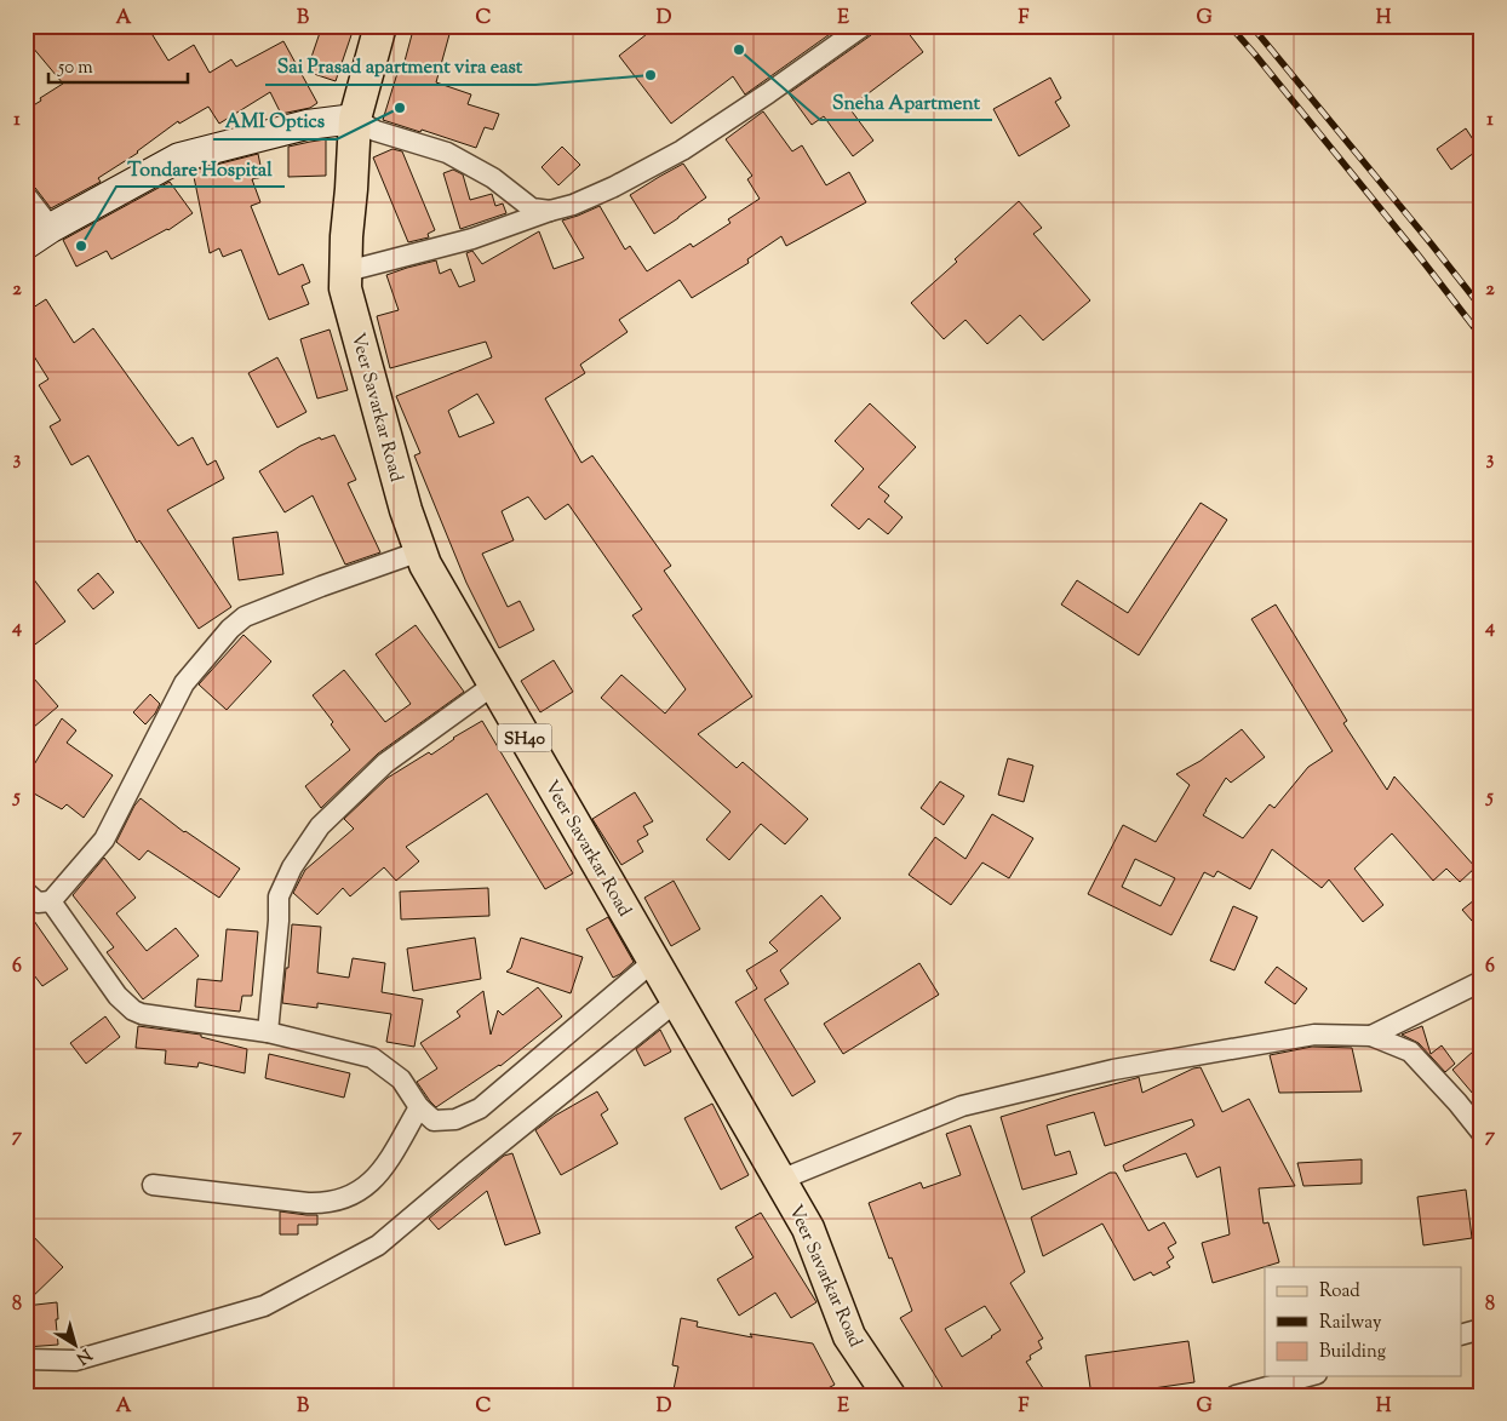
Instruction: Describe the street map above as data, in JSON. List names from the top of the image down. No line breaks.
{"streets":{"main road":["Veer Savarkar Road","SH40"]},"places":["Sneha Apartment","Sai Prasad apartment vira east","AMI Optics","Tondare Hospital"],"legend":["Road","Railway","Building"],"scale_bar":"50 m","north":"bottom right","grid":{"columns":["A","B","C","D","E","F","G","H"],"rows":["1","2","3","4","5","6","7","8"]}}
